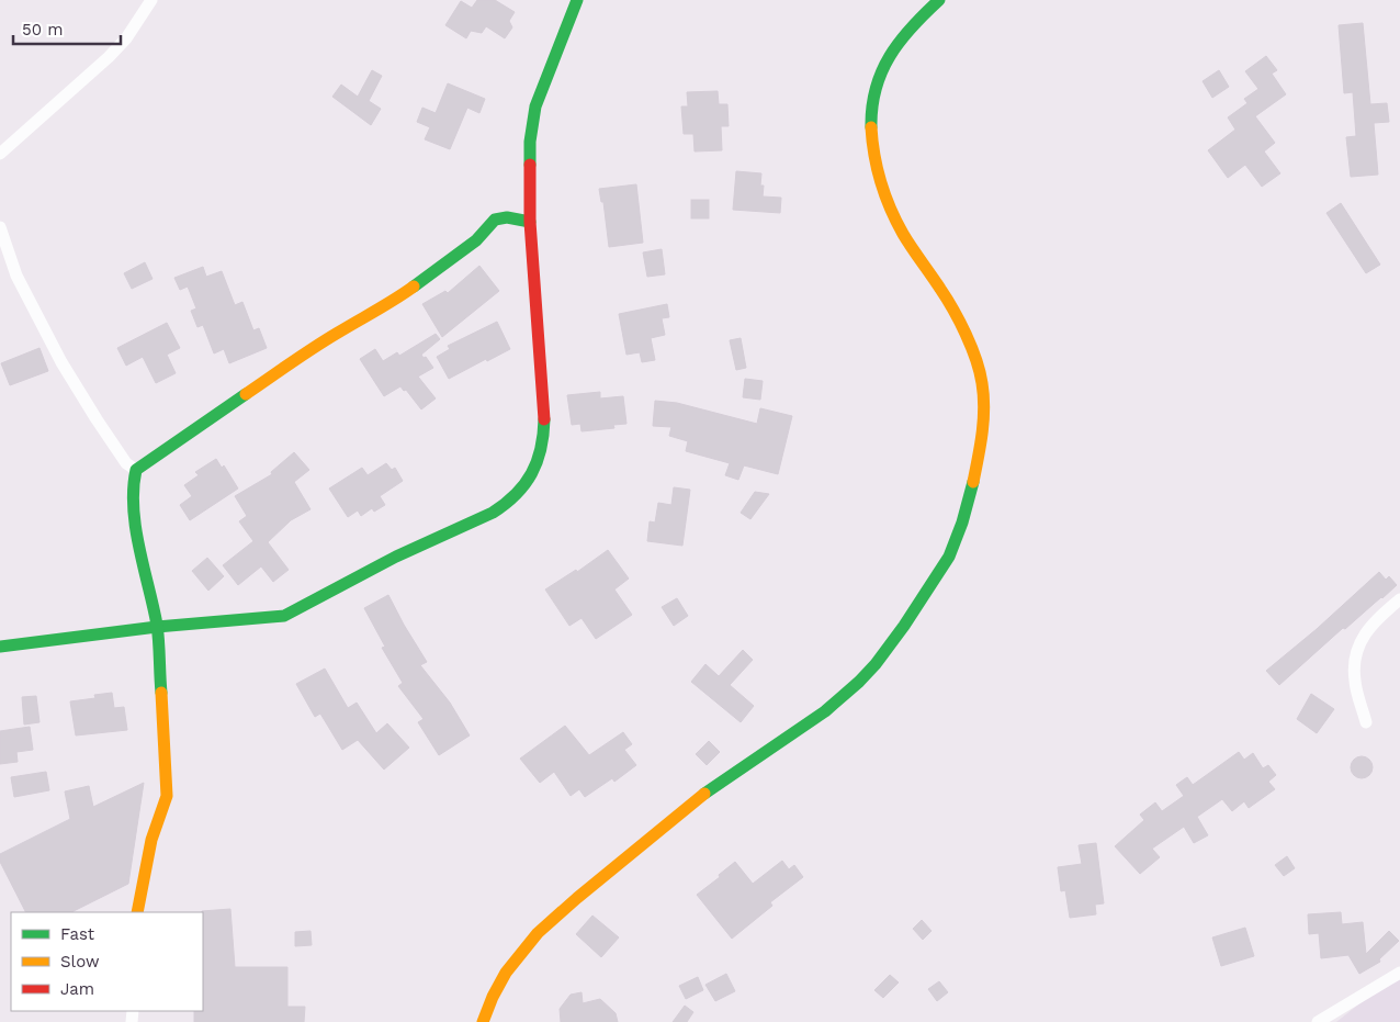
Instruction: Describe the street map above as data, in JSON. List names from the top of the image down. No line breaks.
{"legend":["Fast","Slow","Jam"],"scale_bar":"50 m"}
